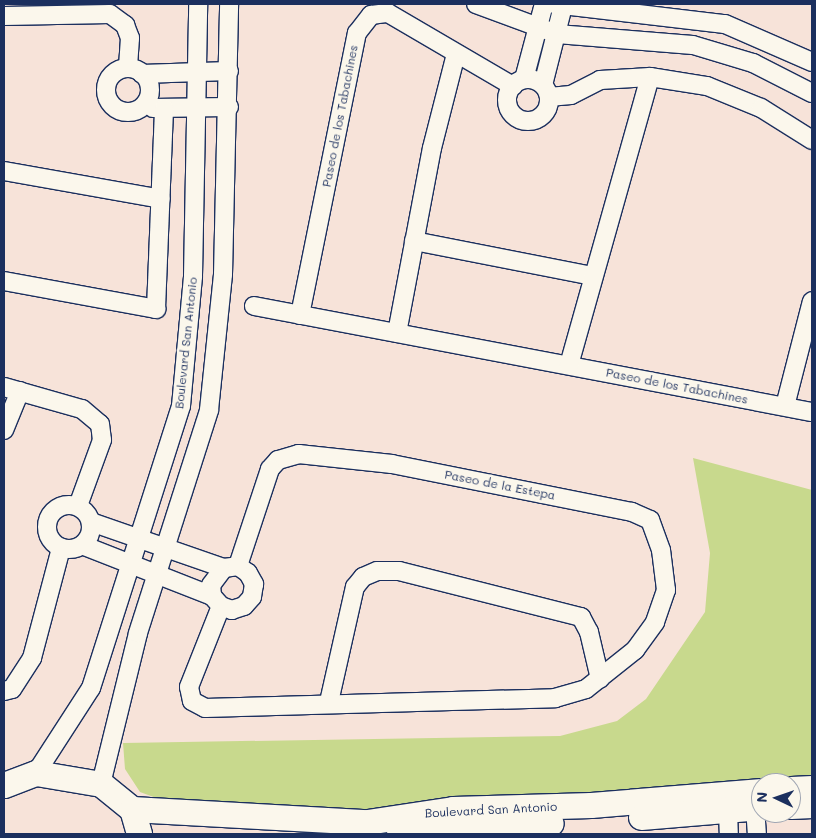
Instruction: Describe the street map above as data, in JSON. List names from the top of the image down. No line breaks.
{"streets":{"street":["Paseo de los Tabachines","Boulevard San Antonio","Paseo de la Estepa"]},"north":"left"}
